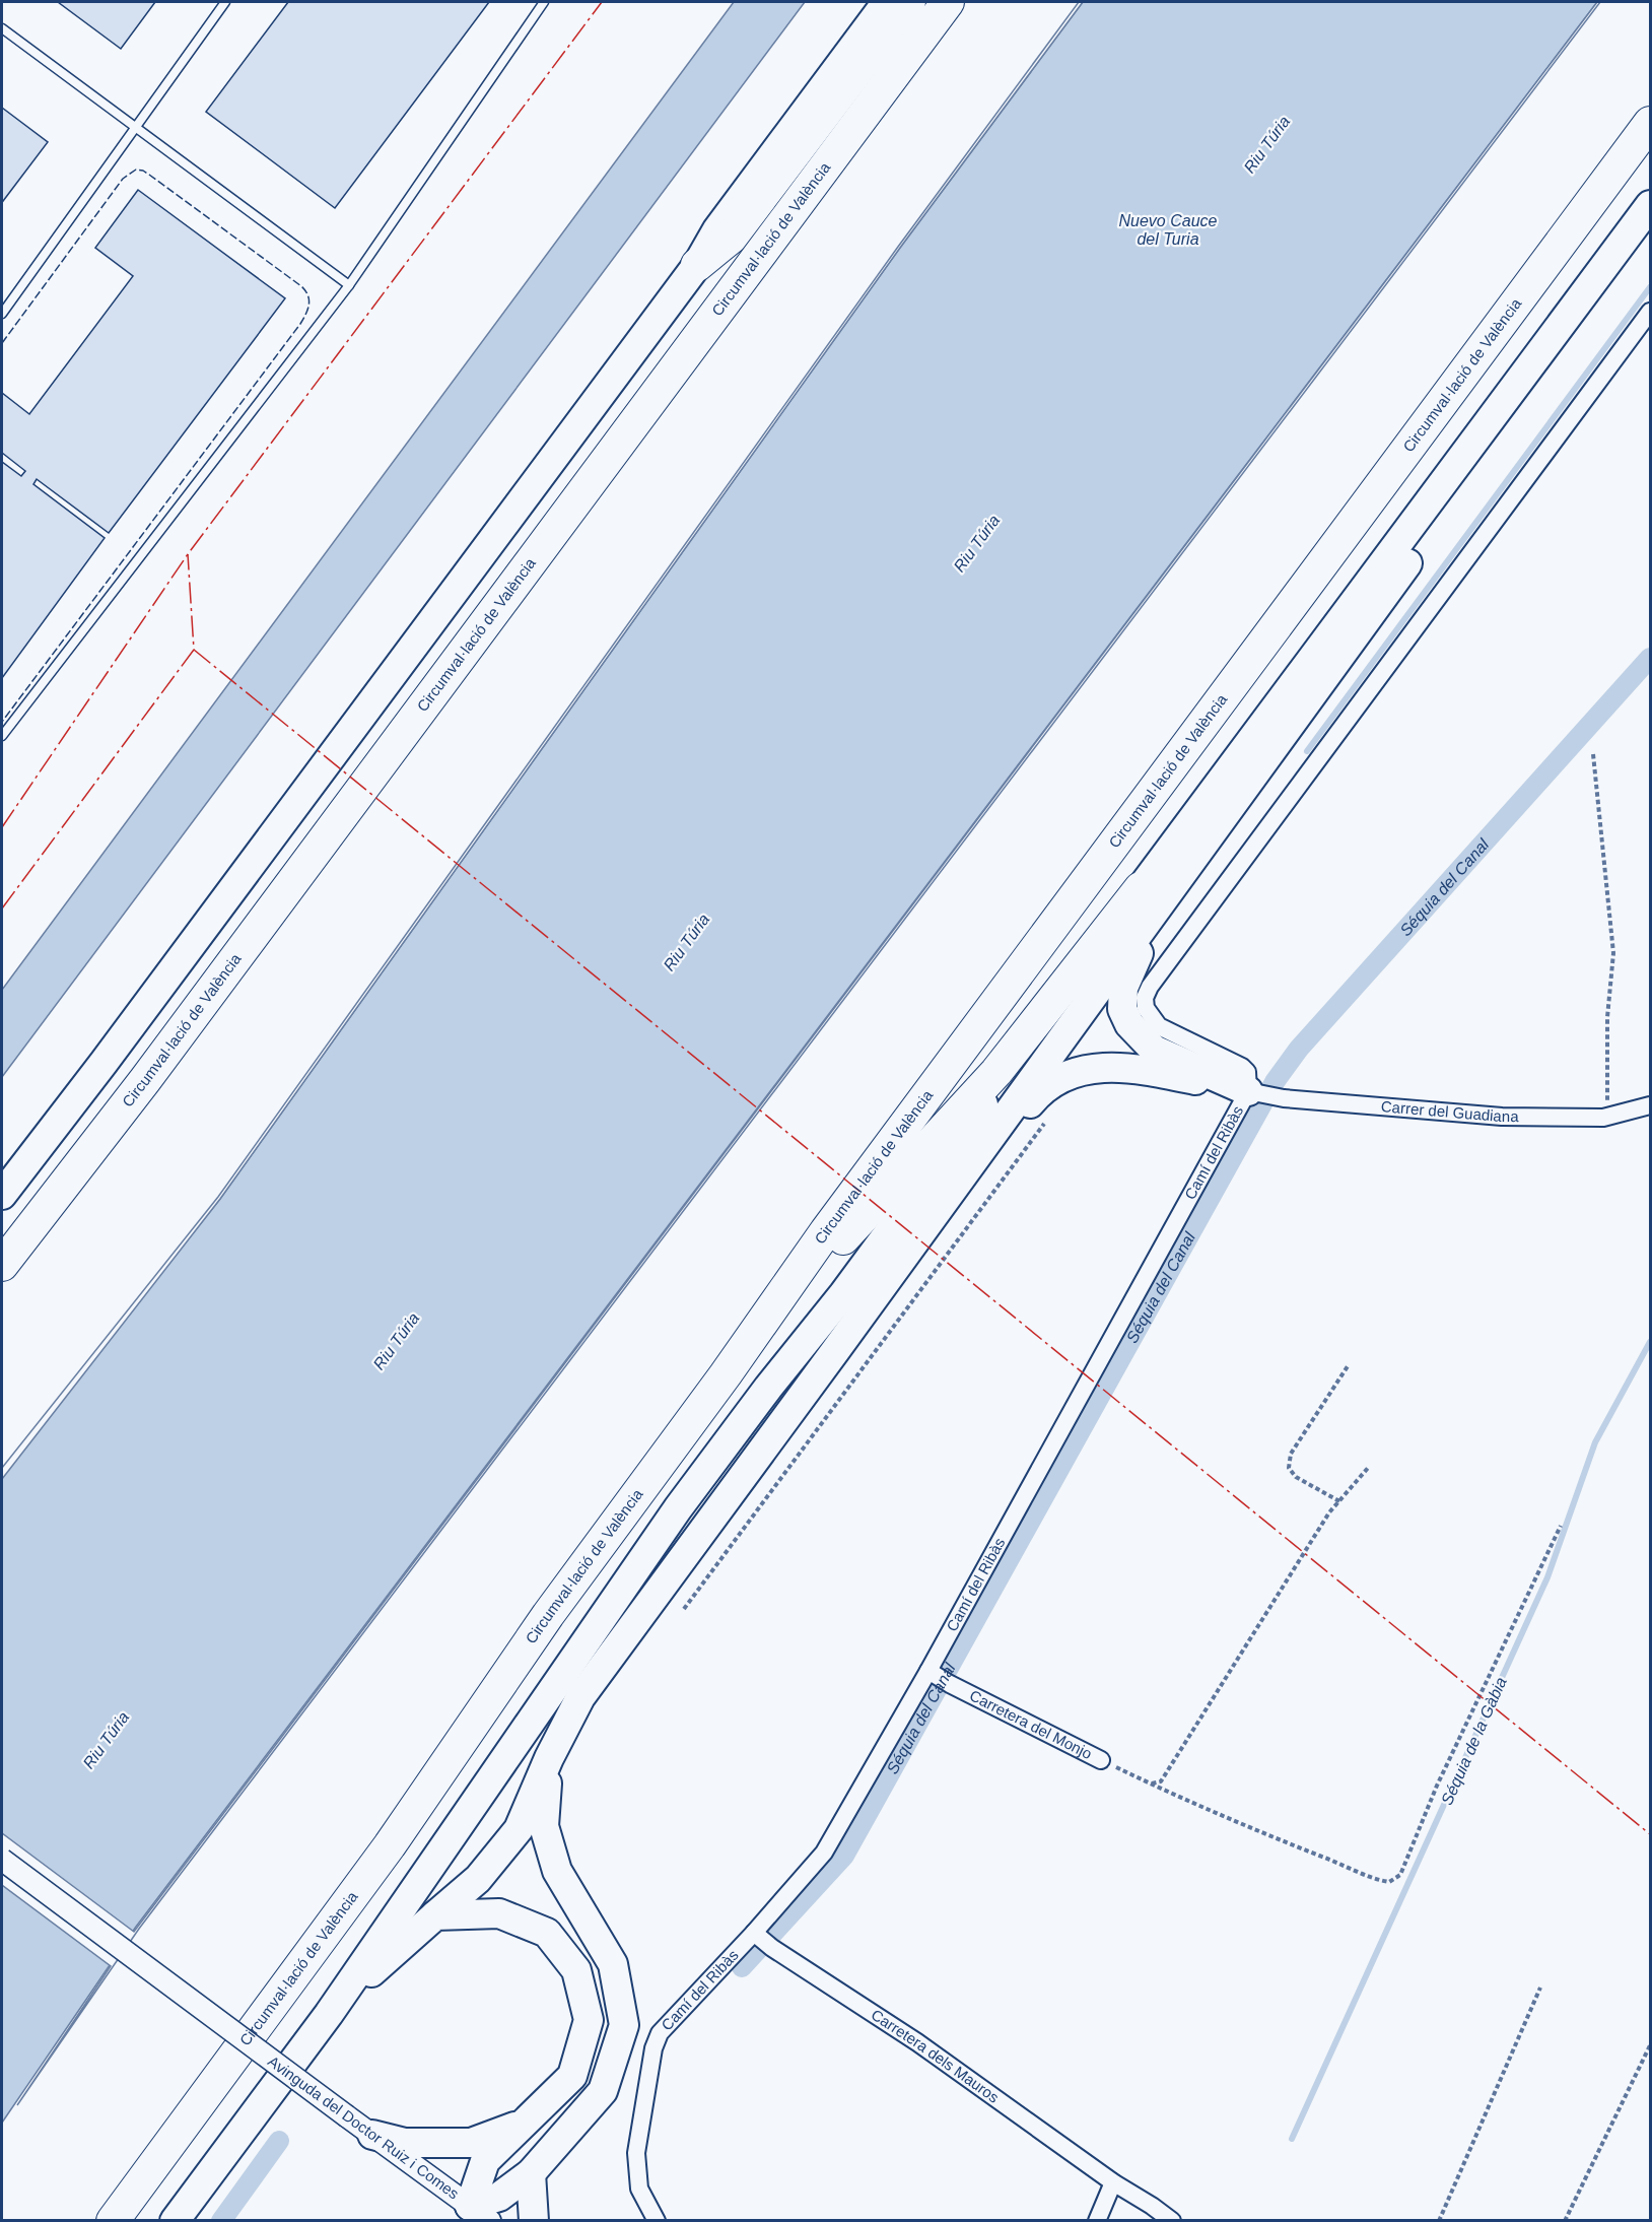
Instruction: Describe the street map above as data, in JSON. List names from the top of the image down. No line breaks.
{"streets":{"highway":["Circumval·lació de València"],"street":["Carrer del Guadiana","Camí del Ribàs","Carretera del Monjo","Carretera dels Mauros","Avinguda del Doctor Ruiz i Comes"]},"crossings":[["Carrer del Guadiana","Camí del Ribàs"],["Camí del Ribàs","Carretera del Monjo"],["Camí del Ribàs","Carretera dels Mauros"]],"water":["Riu Túria","Nuevo Cauce del Turia","Séquia del Canal","Séquia de la Gàbia"]}
